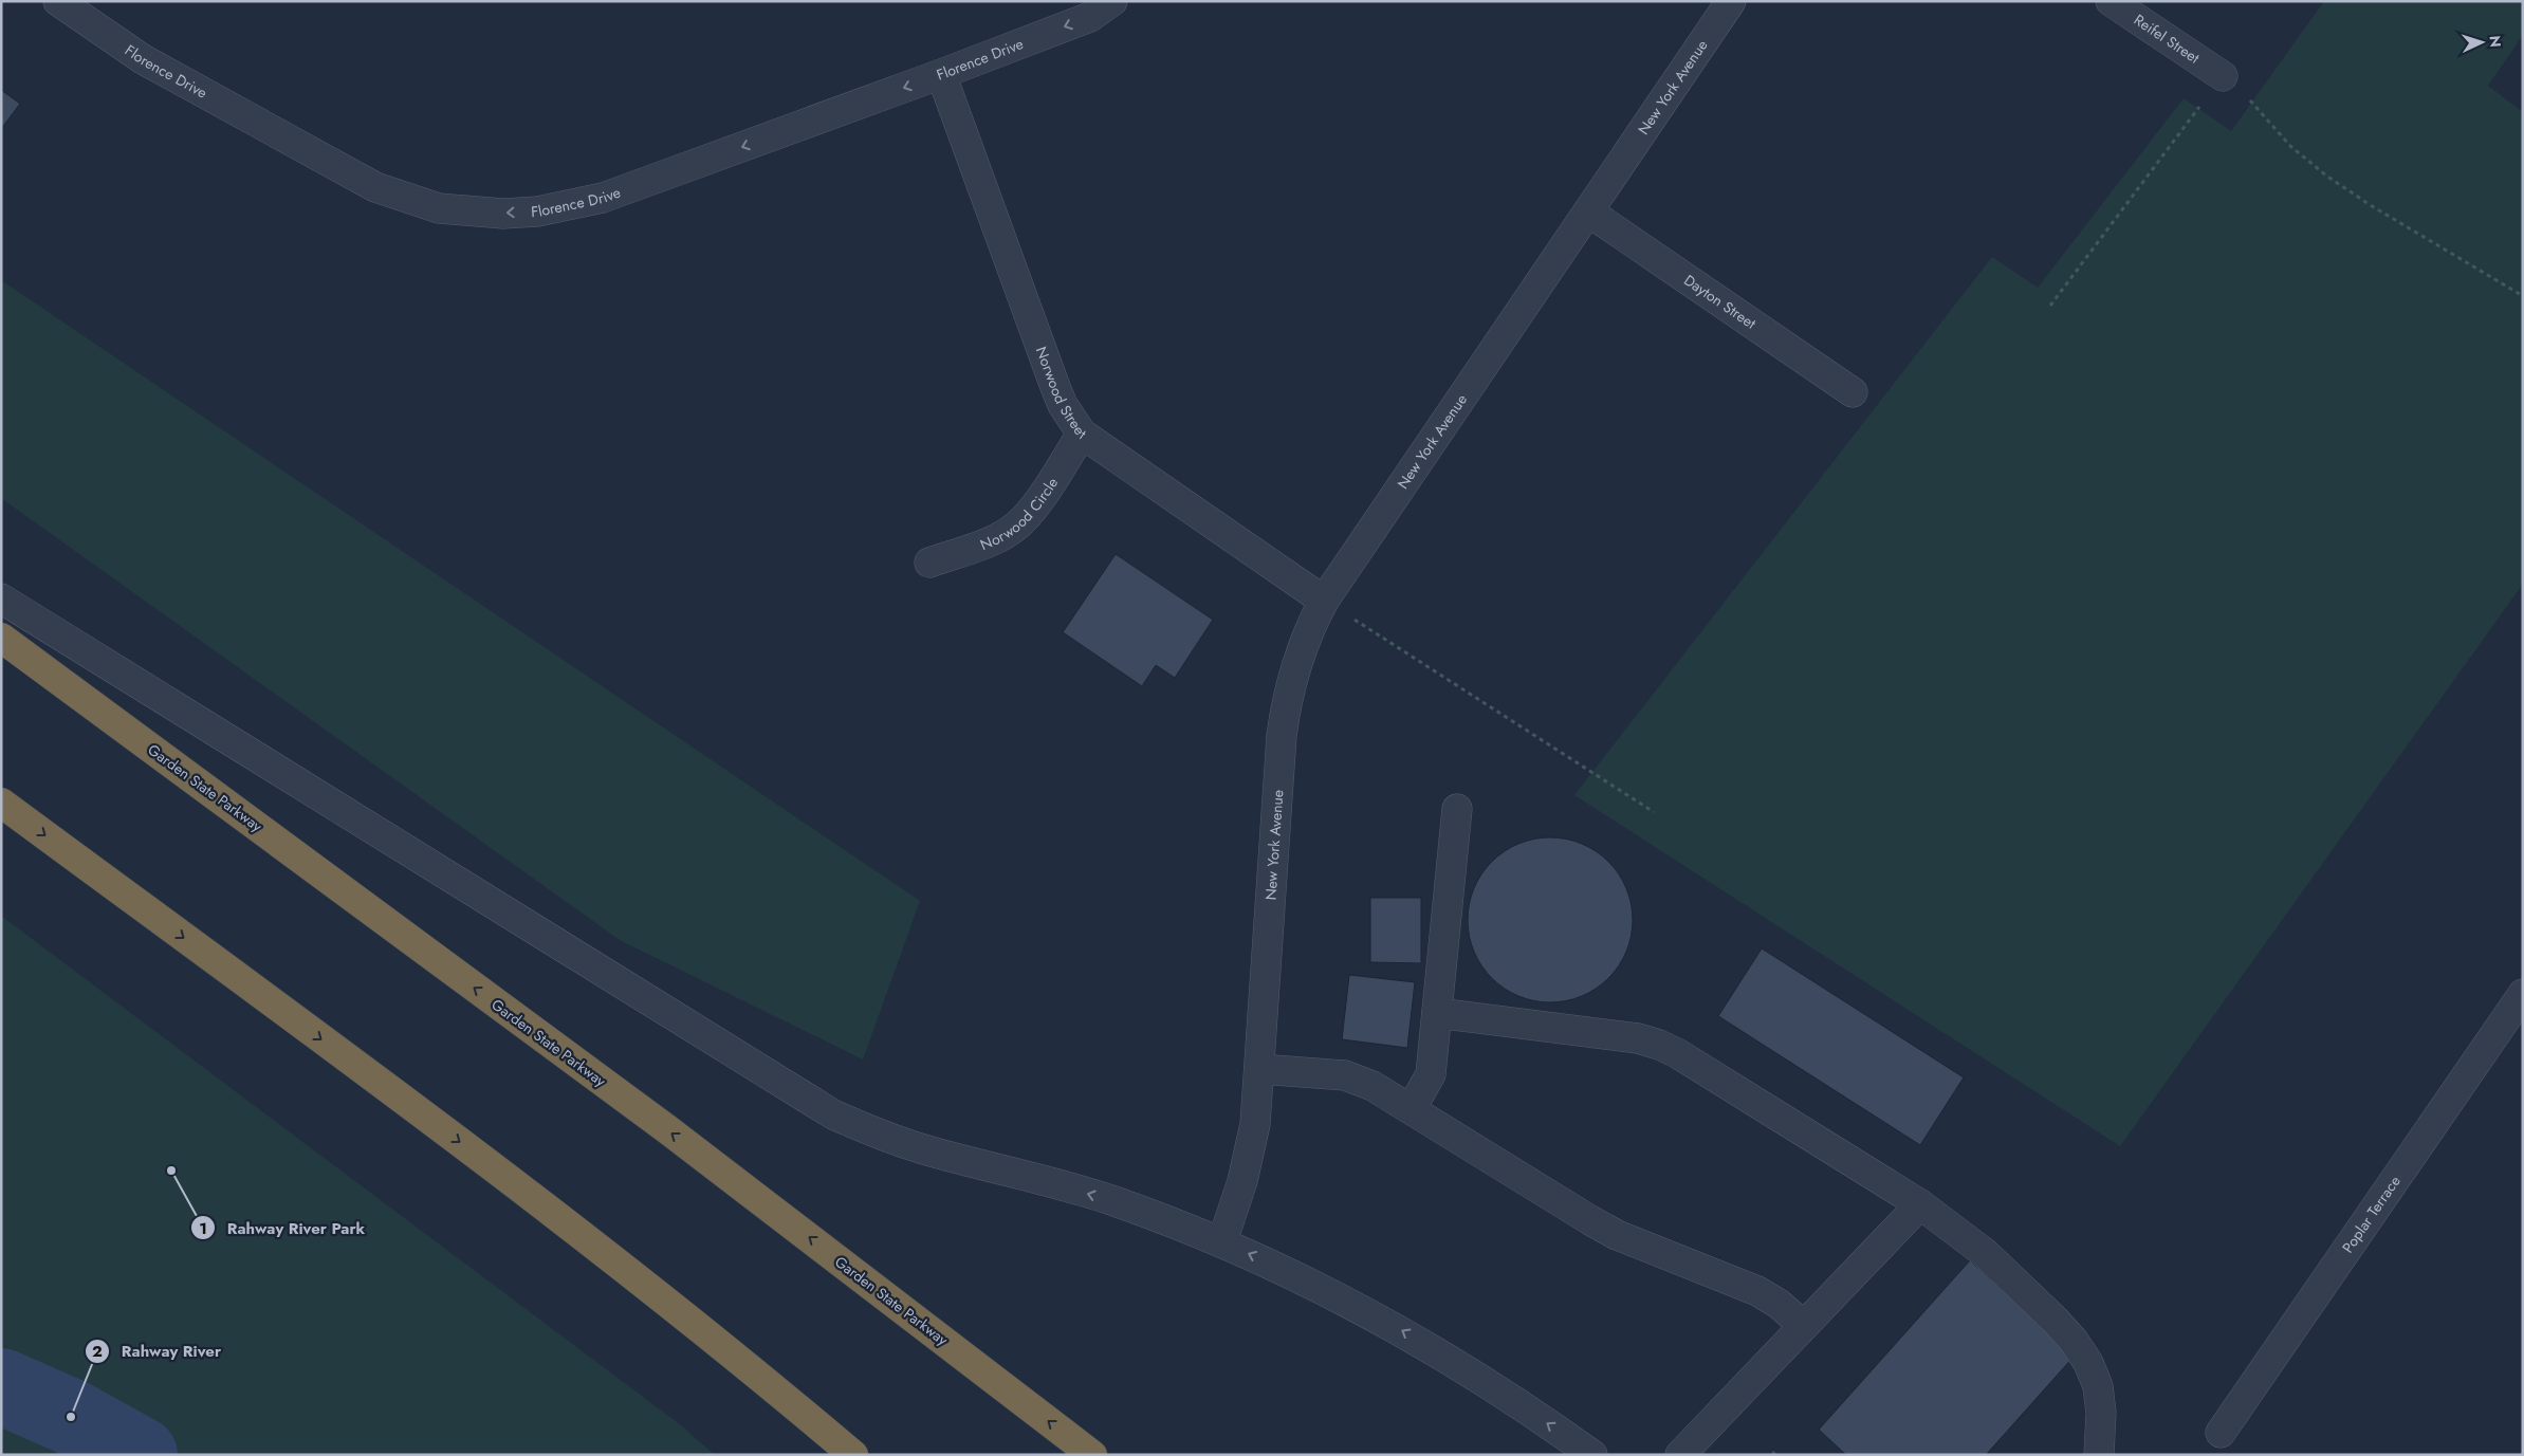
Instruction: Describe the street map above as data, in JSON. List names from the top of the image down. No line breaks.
{"streets":{"highway":["Garden State Parkway"],"street":["Reifel Street","Florence Drive","New York Avenue","Dayton Street","Norwood Street","Norwood Circle","Poplar Terrace"]},"crossings":[["Florence Drive","Norwood Street"],["New York Avenue","Dayton Street"],["New York Avenue","Norwood Street"],["Norwood Street","Norwood Circle"]],"one_way":["Florence Drive"],"places":["Rahway River Park","Rahway River"],"north":"right"}
